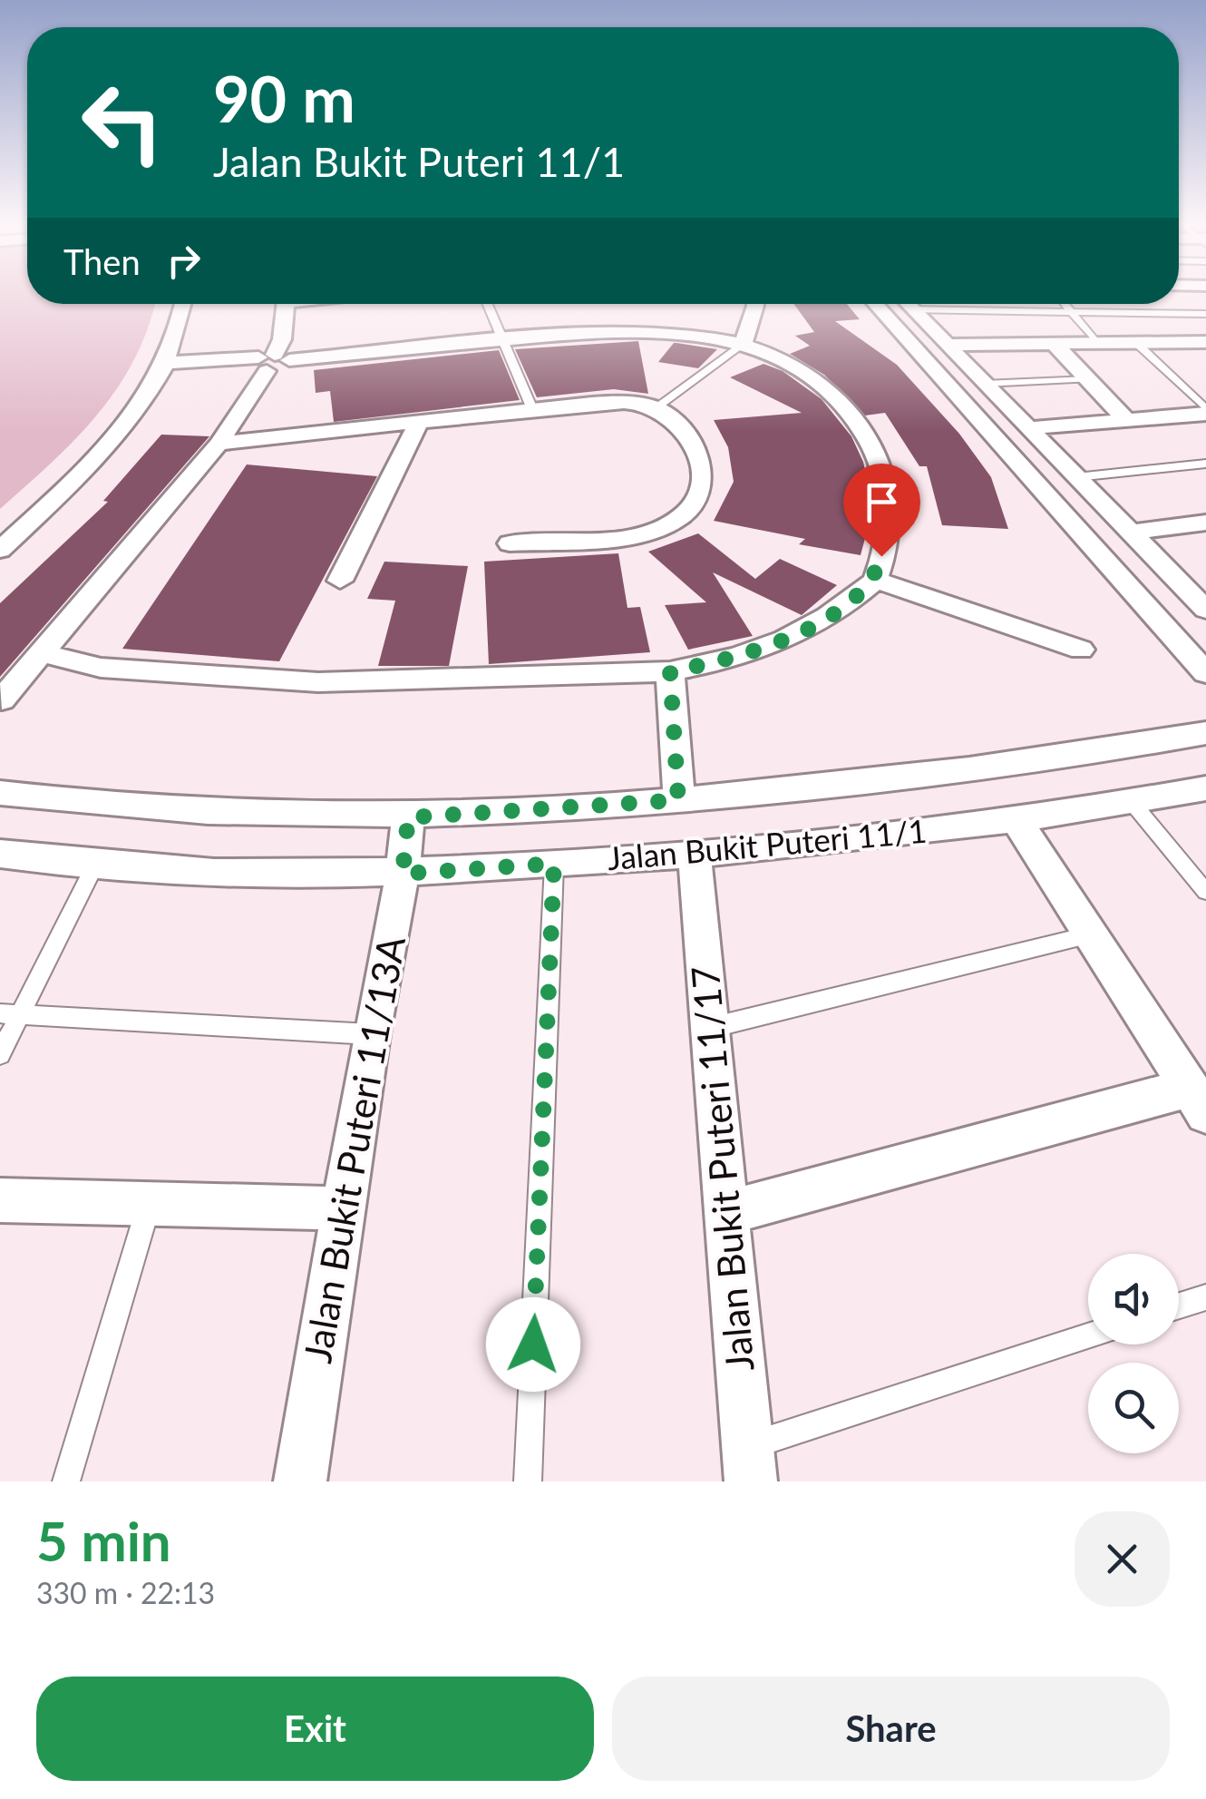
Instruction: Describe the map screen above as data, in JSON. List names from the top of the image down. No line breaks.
{"streets":{"street":["Jalan Bukit Puteri 11/1","Jalan Bukit Puteri 11/13A","Jalan Bukit Puteri 11/17"]},"crossings":[["Jalan Bukit Puteri 11/1","Jalan Bukit Puteri 11/13A"],["Jalan Bukit Puteri 11/1","Jalan Bukit Puteri 11/17"]],"page":{"turn":["90 m","Jalan Bukit Puteri 11/1"],"then":"Then","heading":["5 min","330 m · 22:13"],"buttons":["Exit","Share"]}}
